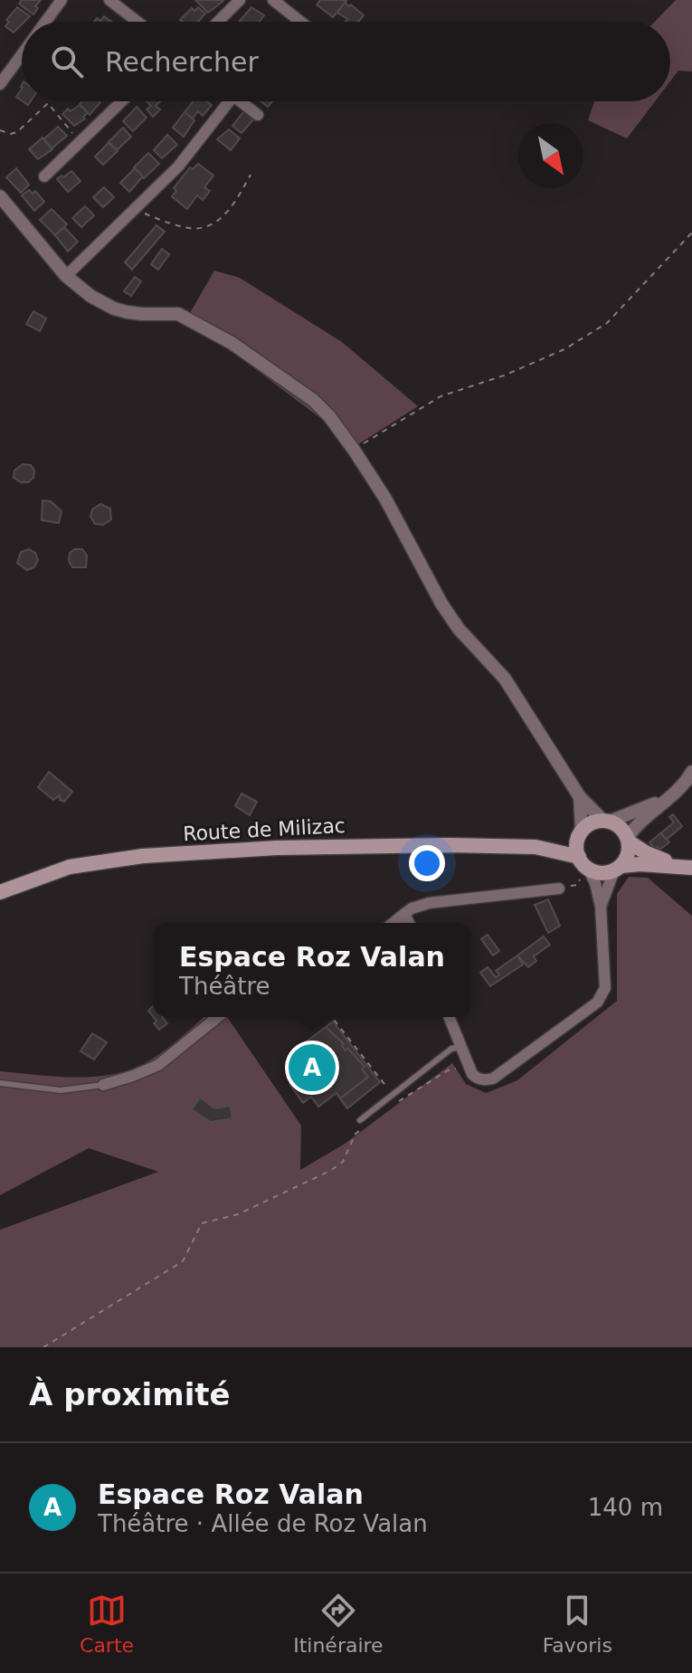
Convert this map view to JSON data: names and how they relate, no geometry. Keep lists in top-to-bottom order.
{
  "streets": {
    "main road": ["Route de Milizac"]
  },
  "north": "bottom right",
  "page": {
    "search": "Rechercher",
    "popup": ["Espace Roz Valan", "Théâtre"],
    "pins": "A",
    "heading": "À proximité",
    "list": [
      {
        "mark": "A",
        "name": "Espace Roz Valan",
        "note": "Théâtre · Allée de Roz Valan",
        "value": "140 m"
      }
    ],
    "nav": ["Carte", "Itinéraire", "Favoris"]
  }
}
